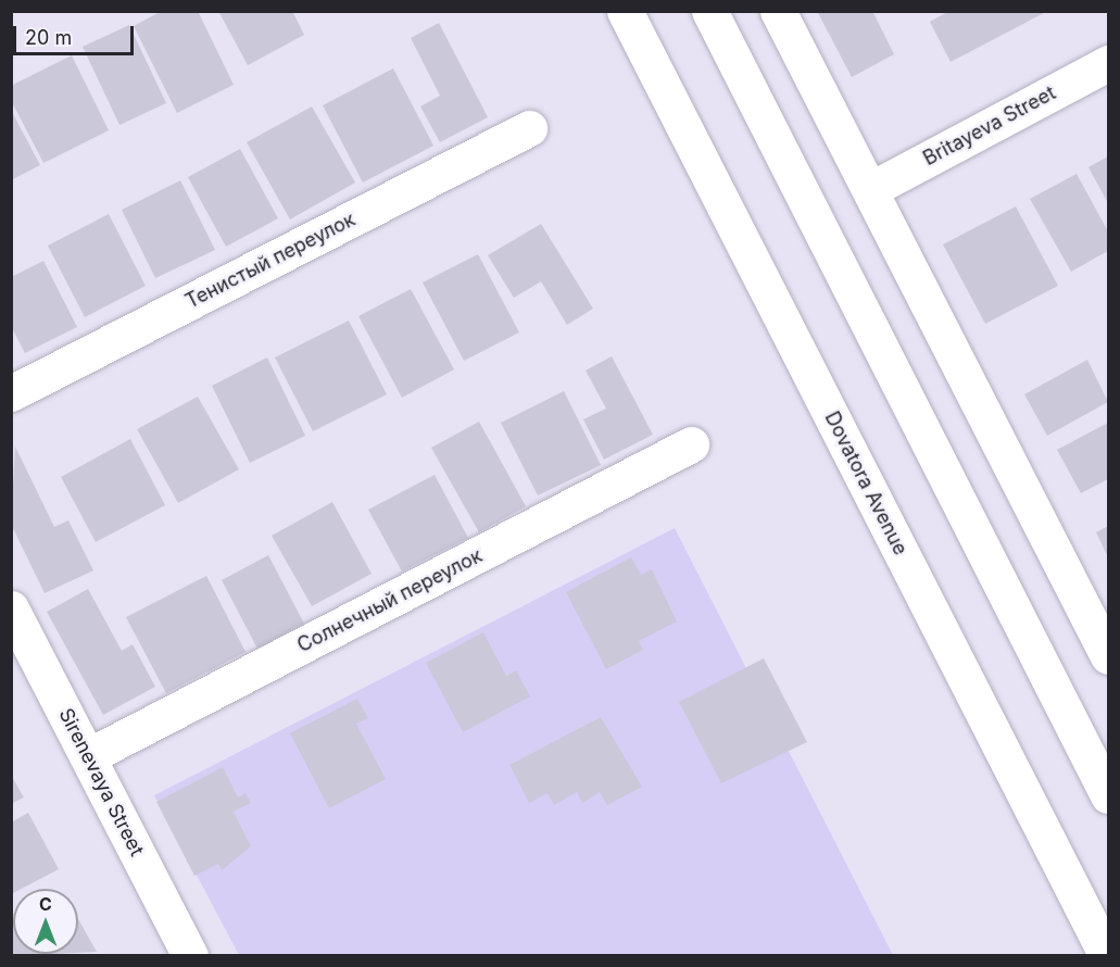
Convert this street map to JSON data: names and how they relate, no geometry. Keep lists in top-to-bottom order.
{
  "streets": {
    "main road": [
      "Britayeva Street",
      "Тенистый переулок",
      "Dovatora Avenue",
      "Солнечный переулок",
      "Sirenevaya Street"
    ]
  },
  "crossings": [
    ["Солнечный переулок", "Sirenevaya Street"]
  ],
  "scale_bar": "20 m",
  "north": "top"
}
